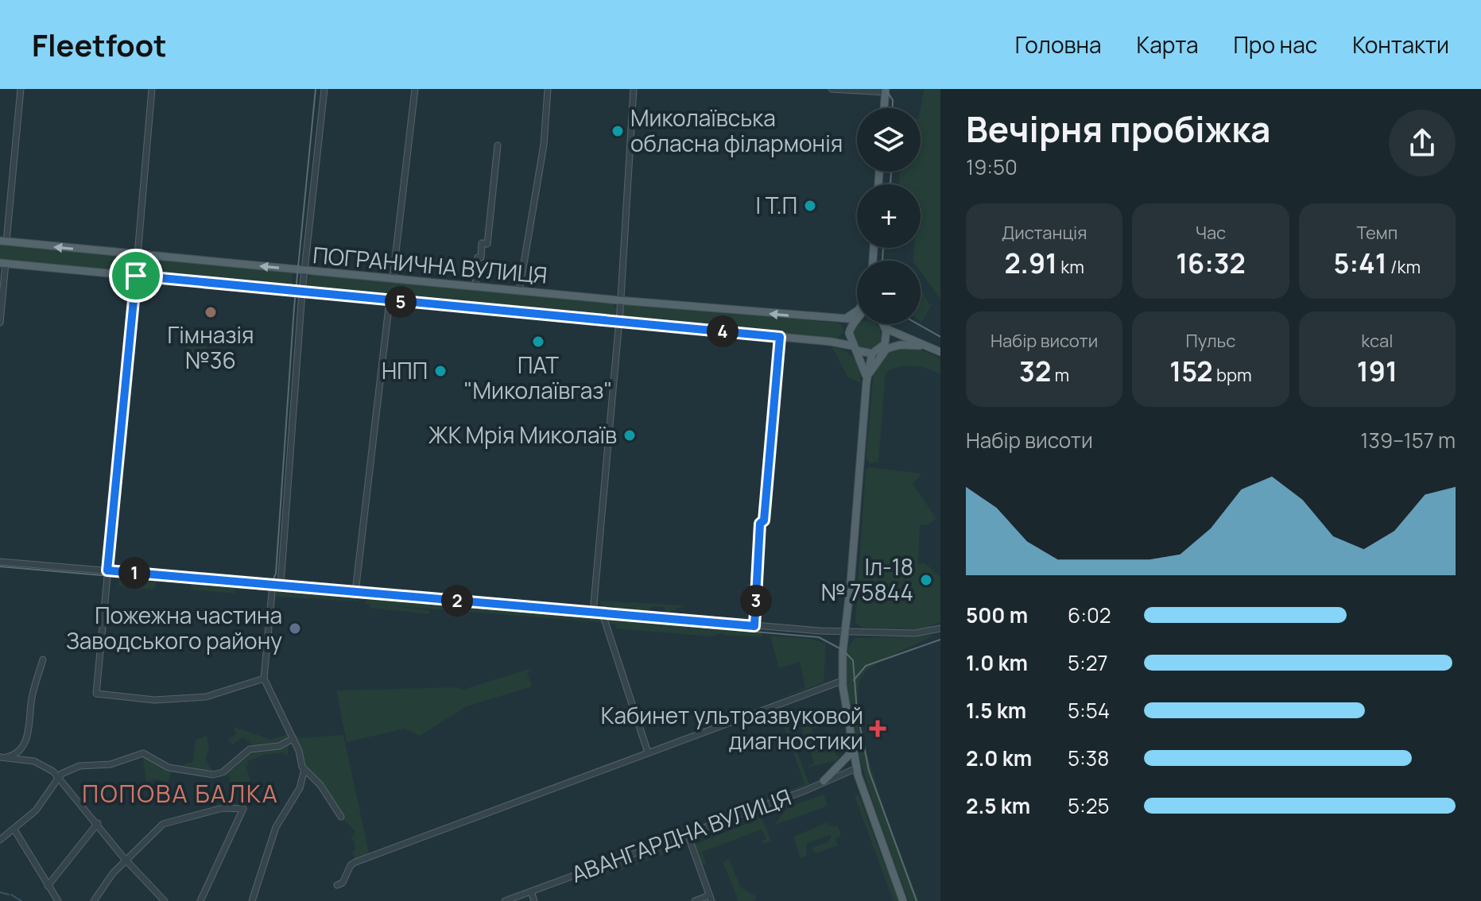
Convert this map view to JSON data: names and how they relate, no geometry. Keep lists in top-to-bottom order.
{
  "streets": {
    "main road": ["ПОГРАНИЧНА ВУЛИЦЯ"],
    "street": ["АВАНГАРДНА ВУЛИЦЯ"]
  },
  "districts": ["ПОПОВА БАЛКА"],
  "places": {
    "other": [
      "Миколаївська обласна філармонія",
      "І Т.П",
      "Гімназія №36",
      "ПАТ \"Миколаївгаз\"",
      "НПП",
      "ЖК Мрія Миколаїв",
      "Іл-18 № 75844",
      "Пожежна частина Заводського району"
    ],
    "health": ["Кабинет ультразвуковой диагностики"]
  },
  "page": {
    "header": "Fleetfoot",
    "nav": [
      "Головна",
      "Карта",
      "Про нас",
      "Контакти"
    ],
    "heading": ["Вечірня пробіжка", "19:50"],
    "map_buttons": ["+", "−"],
    "stats": [
      ["Дистанція", "2.91 km"],
      ["Час", "16:32"],
      ["Темп", "5:41 /km"],
      ["Набір висоти", "32 m"],
      ["Пульс", "152 bpm"],
      ["kcal", "191"]
    ],
    "pins": [
      "5",
      "4",
      "1",
      "2",
      "3"
    ],
    "chart": ["Набір висоти", "139–157 m"],
    "list": [
      {
        "name": "500 m",
        "note": "6:02"
      },
      {
        "name": "1.0 km",
        "note": "5:27"
      },
      {
        "name": "1.5 km",
        "note": "5:54"
      },
      {
        "name": "2.0 km",
        "note": "5:38"
      },
      {
        "name": "2.5 km",
        "note": "5:25"
      }
    ]
  }
}
